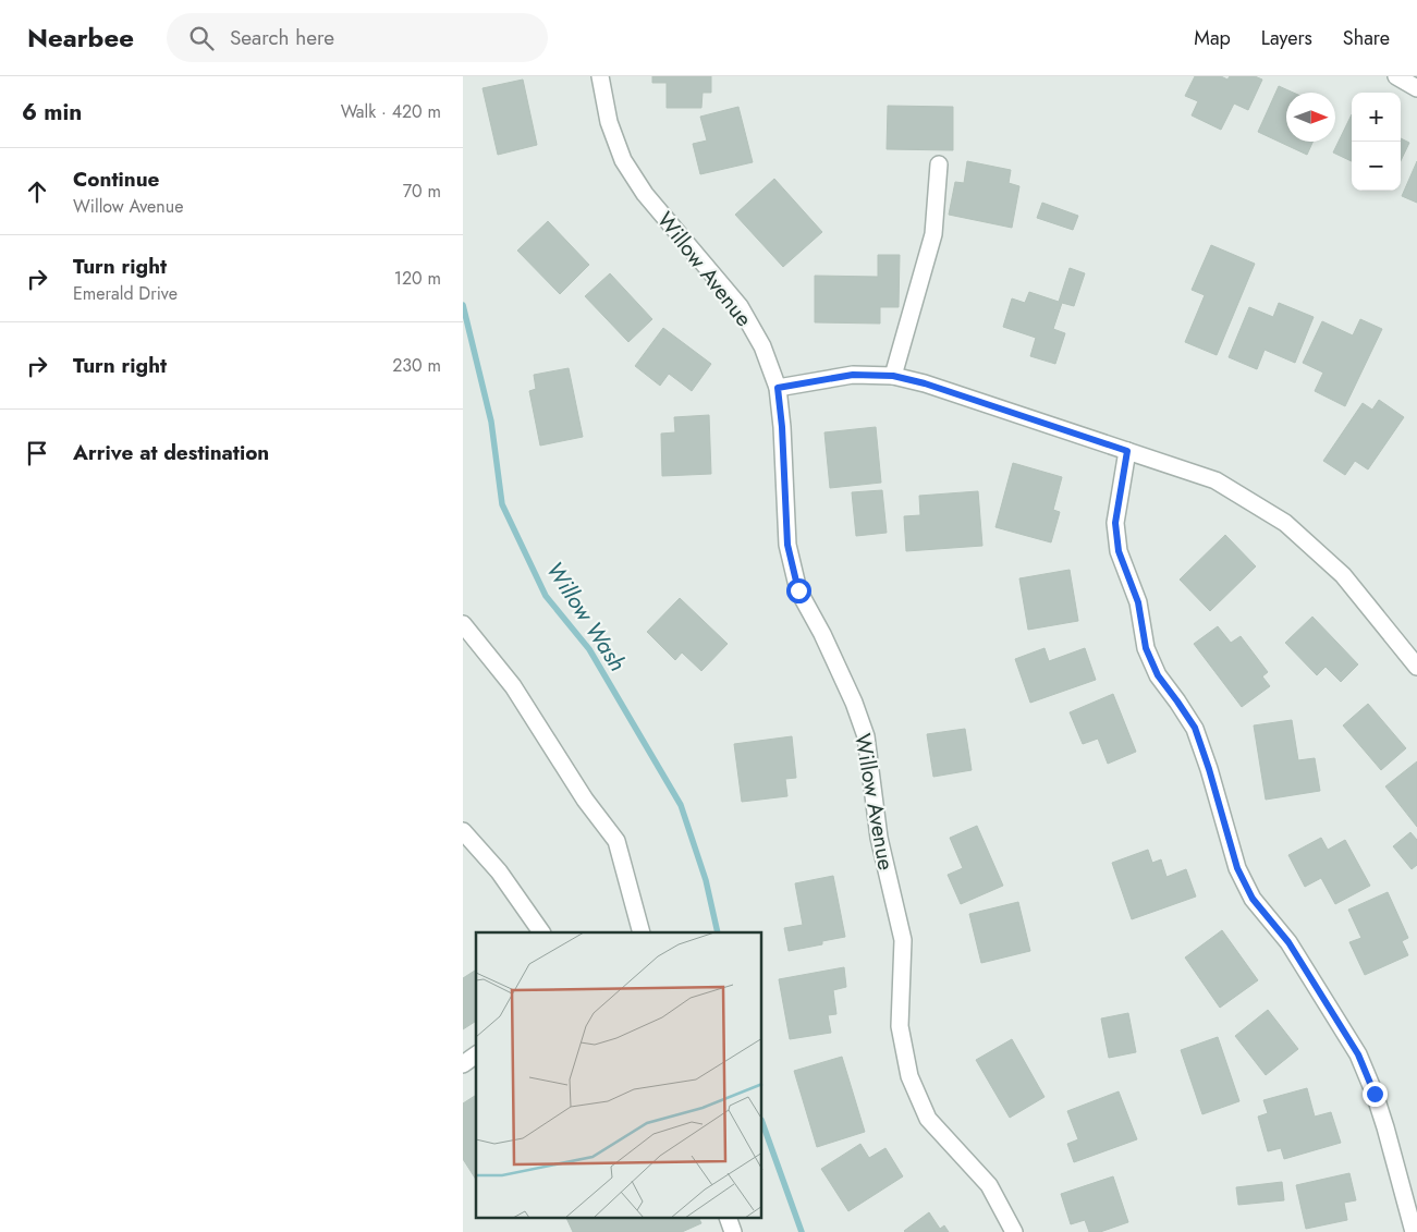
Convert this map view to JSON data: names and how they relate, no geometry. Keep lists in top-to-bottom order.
{
  "streets": {
    "street": ["Willow Avenue"]
  },
  "water": ["Willow Wash"],
  "north": "right",
  "page": {
    "header": "Nearbee",
    "search": "Search here",
    "nav": ["Map", "Layers", "Share"],
    "heading": ["6 min", "Walk · 420 m"],
    "map_buttons": ["+", "−"],
    "list": [
      ["Continue", "Willow Avenue", "70 m"],
      ["Turn right", "Emerald Drive", "120 m"],
      ["Turn right", "230 m"],
      "Arrive at destination"
    ]
  }
}
